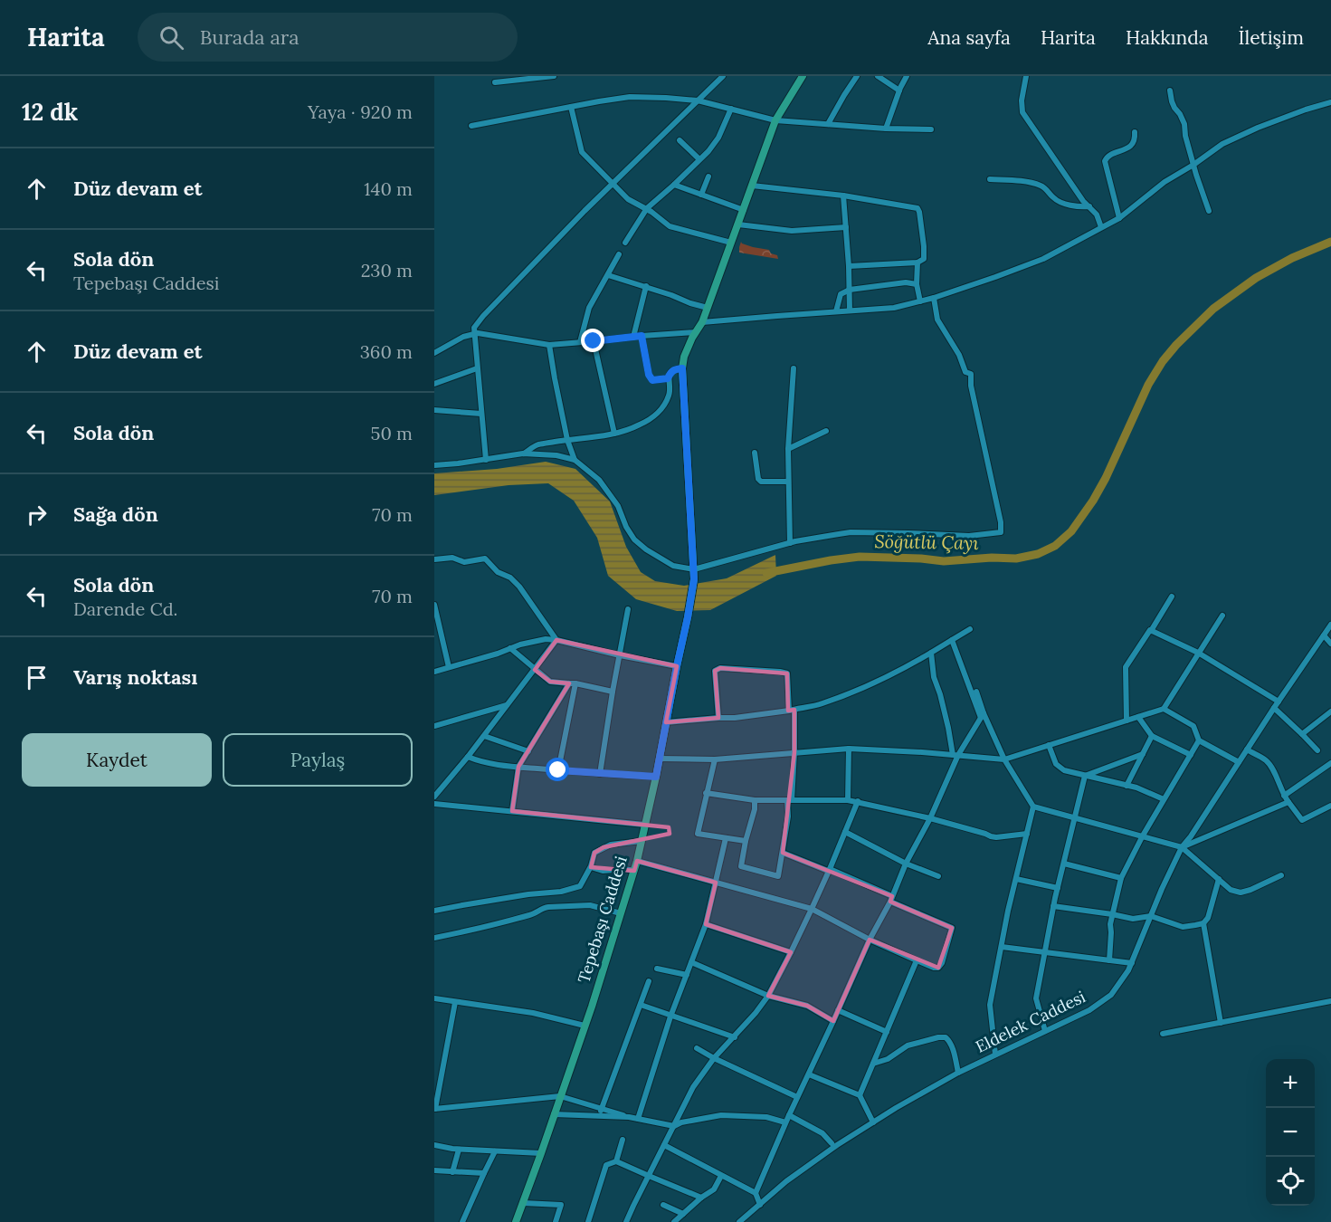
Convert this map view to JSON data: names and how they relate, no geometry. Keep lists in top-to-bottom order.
{
  "streets": {
    "main road": ["Tepebaşı Caddesi"],
    "street": ["Eldelek Caddesi"]
  },
  "water": ["Söğütlü Çayı"],
  "page": {
    "header": "Harita",
    "search": "Burada ara",
    "nav": [
      "Ana sayfa",
      "Harita",
      "Hakkında",
      "İletişim"
    ],
    "heading": ["12 dk", "Yaya · 920 m"],
    "list": [
      ["Düz devam et", "140 m"],
      ["Sola dön", "Tepebaşı Caddesi", "230 m"],
      ["Düz devam et", "360 m"],
      ["Sola dön", "50 m"],
      ["Sağa dön", "70 m"],
      ["Sola dön", "Darende Cd.", "70 m"],
      "Varış noktası"
    ],
    "buttons": ["Kaydet", "Paylaş"],
    "map_buttons": ["+", "−"]
  }
}
